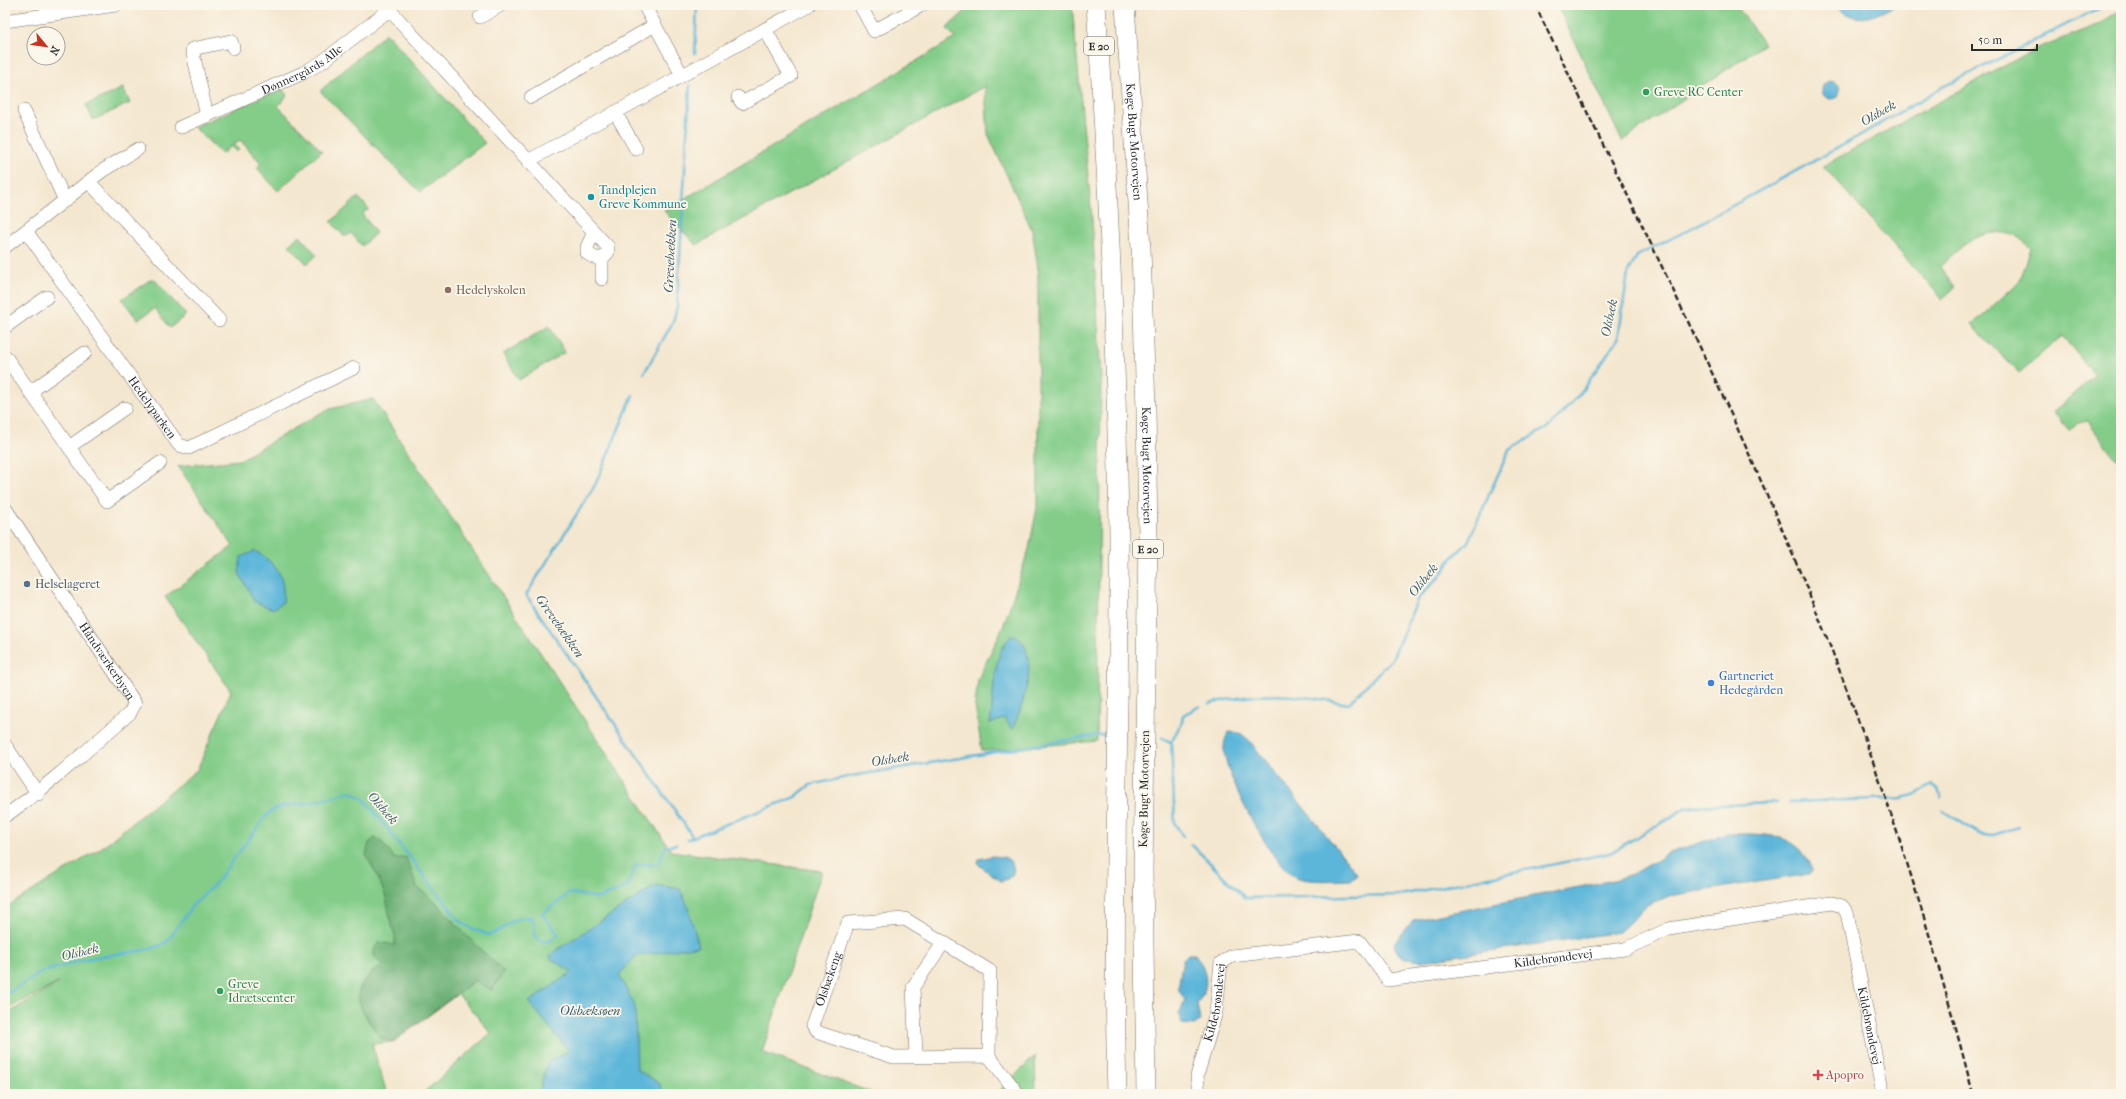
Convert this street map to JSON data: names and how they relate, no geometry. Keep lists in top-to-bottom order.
{
  "streets": {
    "highway": ["E 20", "Køge Bugt Motorvejen"],
    "street": [
      "Dønnergårds Alle",
      "Hedelyparken",
      "Håndværkerbyen",
      "Kildebrøndevej",
      "Olsbækeng"
    ]
  },
  "water": ["Olsbæk", "Grevebækken", "Olsbæksøen"],
  "places": {
    "other": [
      "Greve RC Center",
      "Tandplejen Greve Kommune",
      "Hedelyskolen",
      "Helselageret",
      "Gartneriet Hedegården",
      "Greve Idrætscenter"
    ],
    "health": ["Apopro"]
  },
  "scale_bar": "50 m",
  "north": "bottom right"
}
